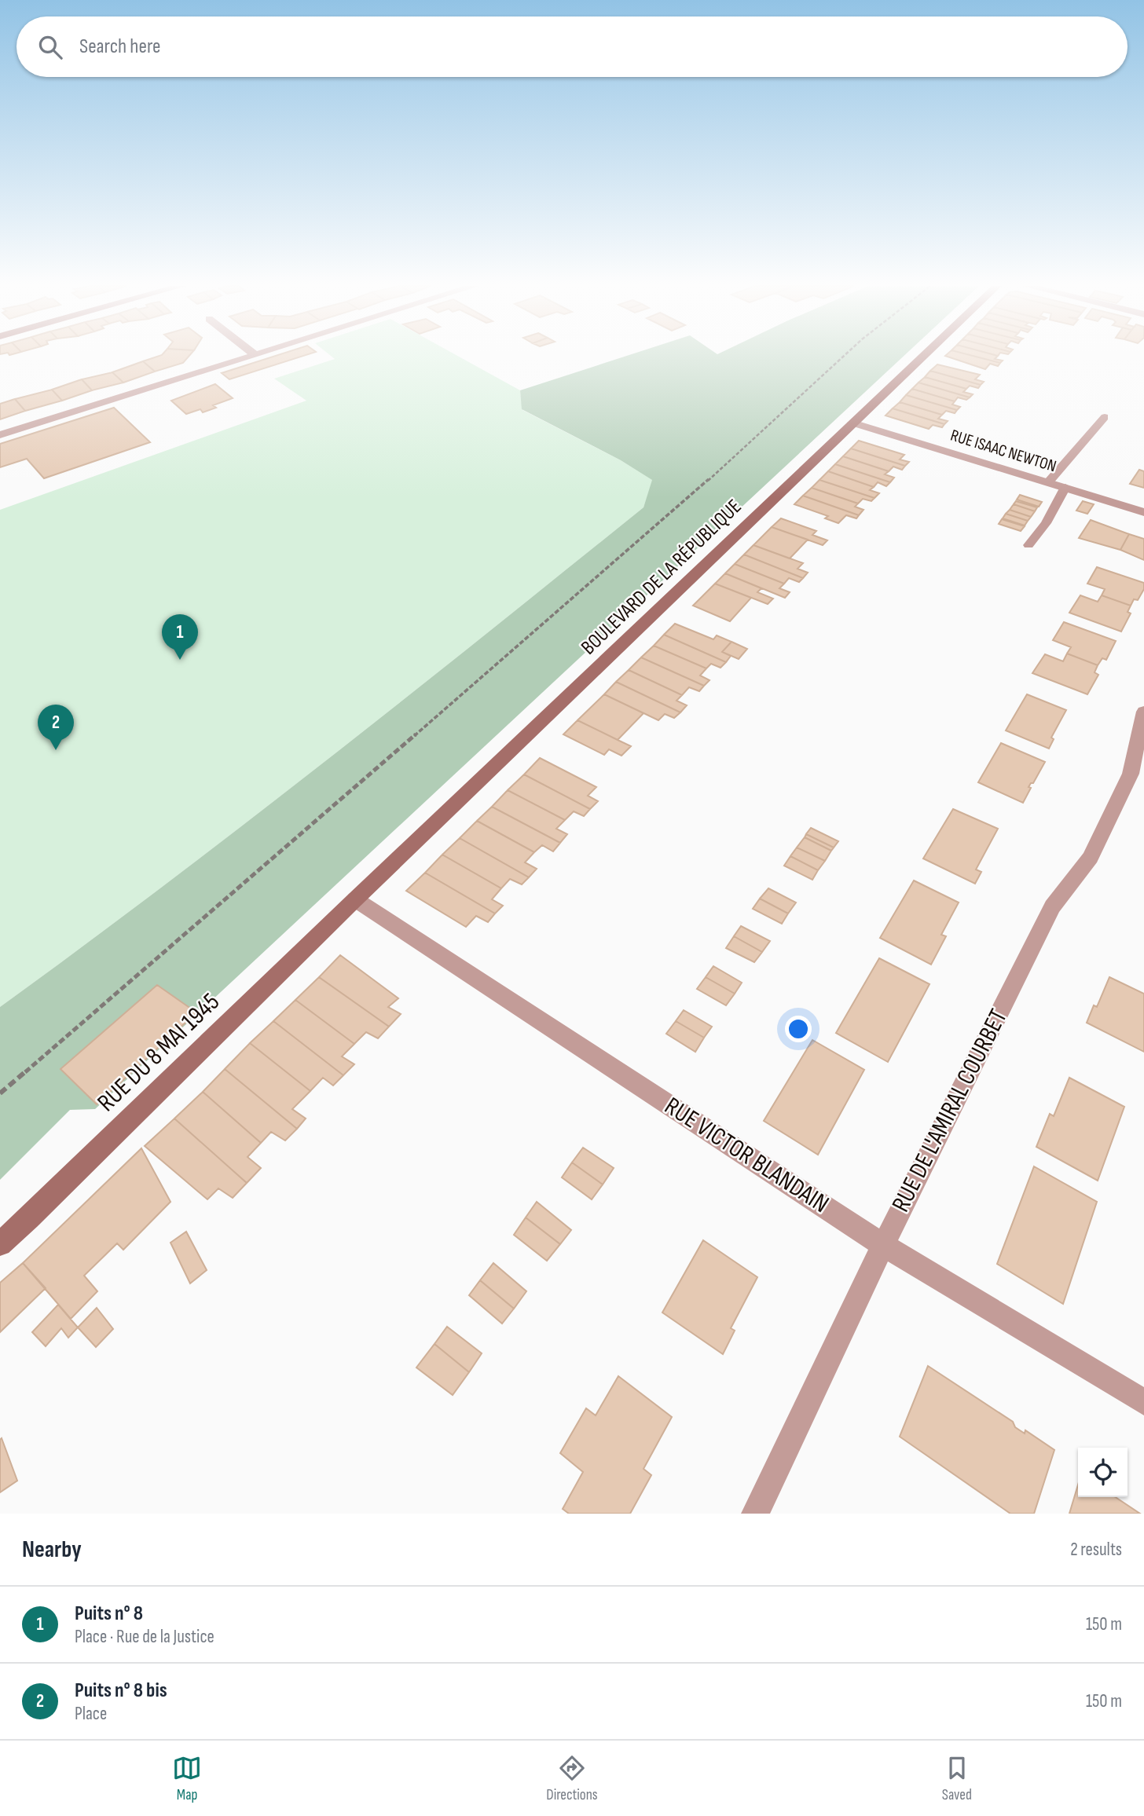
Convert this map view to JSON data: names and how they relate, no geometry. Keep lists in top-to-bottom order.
{
  "streets": {
    "street": [
      "RUE ISAAC NEWTON",
      "BOULEVARD DE LA RÉPUBLIQUE",
      "RUE DU 8 MAI 1945",
      "RUE DE L'AMIRAL COURBET",
      "RUE VICTOR BLANDAIN"
    ]
  },
  "crossings": [
    ["RUE ISAAC NEWTON", "BOULEVARD DE LA RÉPUBLIQUE"],
    ["BOULEVARD DE LA RÉPUBLIQUE", "RUE DU 8 MAI 1945"],
    ["BOULEVARD DE LA RÉPUBLIQUE", "RUE VICTOR BLANDAIN"],
    ["RUE DU 8 MAI 1945", "RUE VICTOR BLANDAIN"],
    ["RUE DE L'AMIRAL COURBET", "RUE VICTOR BLANDAIN"]
  ],
  "page": {
    "search": "Search here",
    "pins": ["1", "2"],
    "heading": ["Nearby", "2 results"],
    "list": [
      {
        "mark": "1",
        "name": "Puits n° 8",
        "note": "Place · Rue de la Justice",
        "value": "150 m"
      },
      {
        "mark": "2",
        "name": "Puits n° 8 bis",
        "note": "Place",
        "value": "150 m"
      }
    ],
    "nav": ["Map", "Directions", "Saved"]
  }
}
